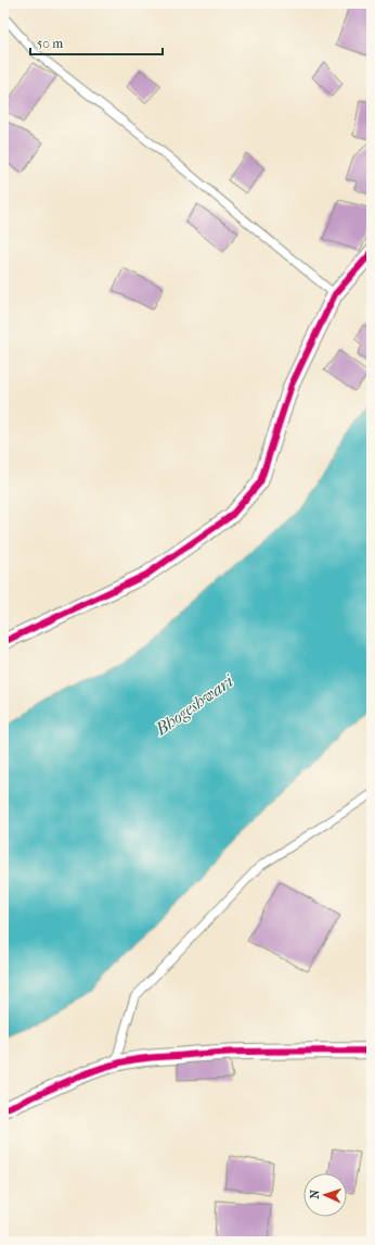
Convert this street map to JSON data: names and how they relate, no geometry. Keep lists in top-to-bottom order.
{
  "water": ["Bhogeshwari"],
  "scale_bar": "50 m",
  "north": "left"
}
